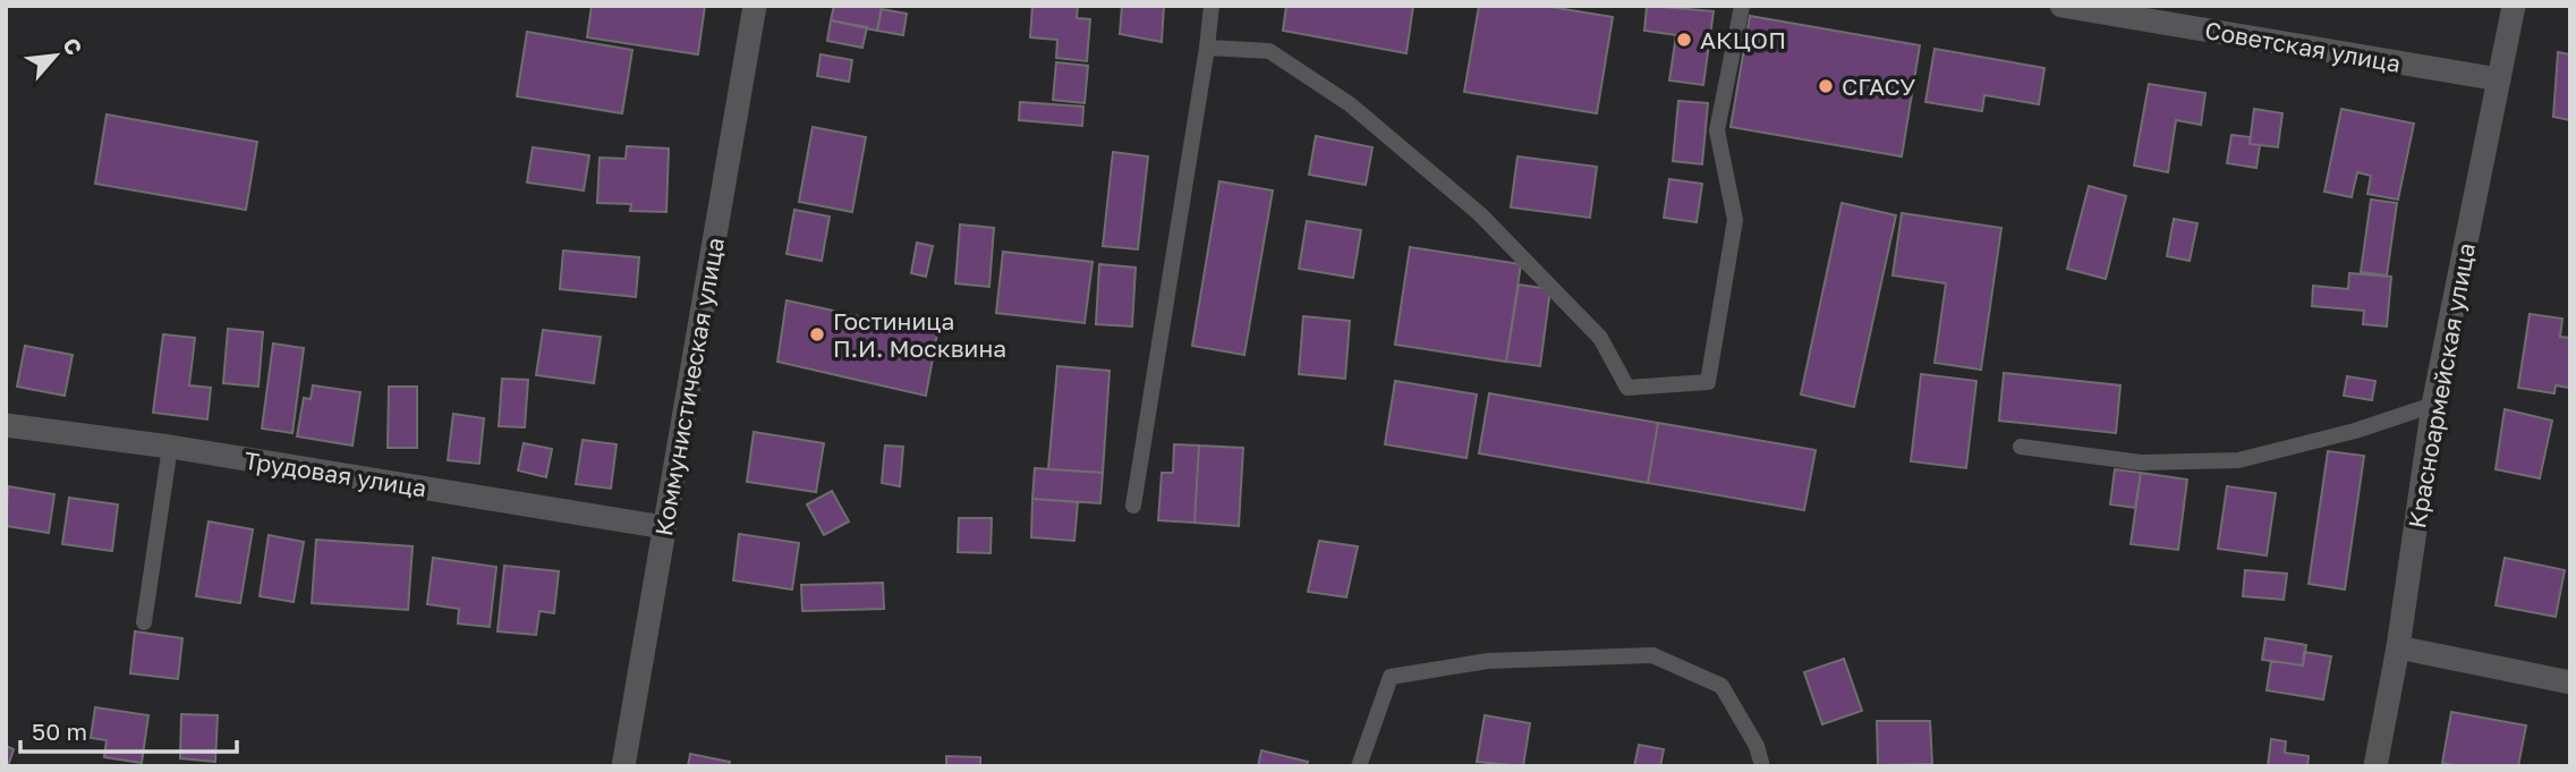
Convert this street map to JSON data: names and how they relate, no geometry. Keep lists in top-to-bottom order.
{
  "streets": {
    "street": [
      "Советская улица",
      "Красноармейская улица",
      "Коммунистическая улица",
      "Трудовая улица"
    ]
  },
  "crossings": [
    ["Советская улица", "Красноармейская улица"],
    ["Коммунистическая улица", "Трудовая улица"]
  ],
  "places": ["АКЦОП", "СГАСУ", "Гостиница П.И. Москвина"],
  "scale_bar": "50 m",
  "north": "top right"
}
